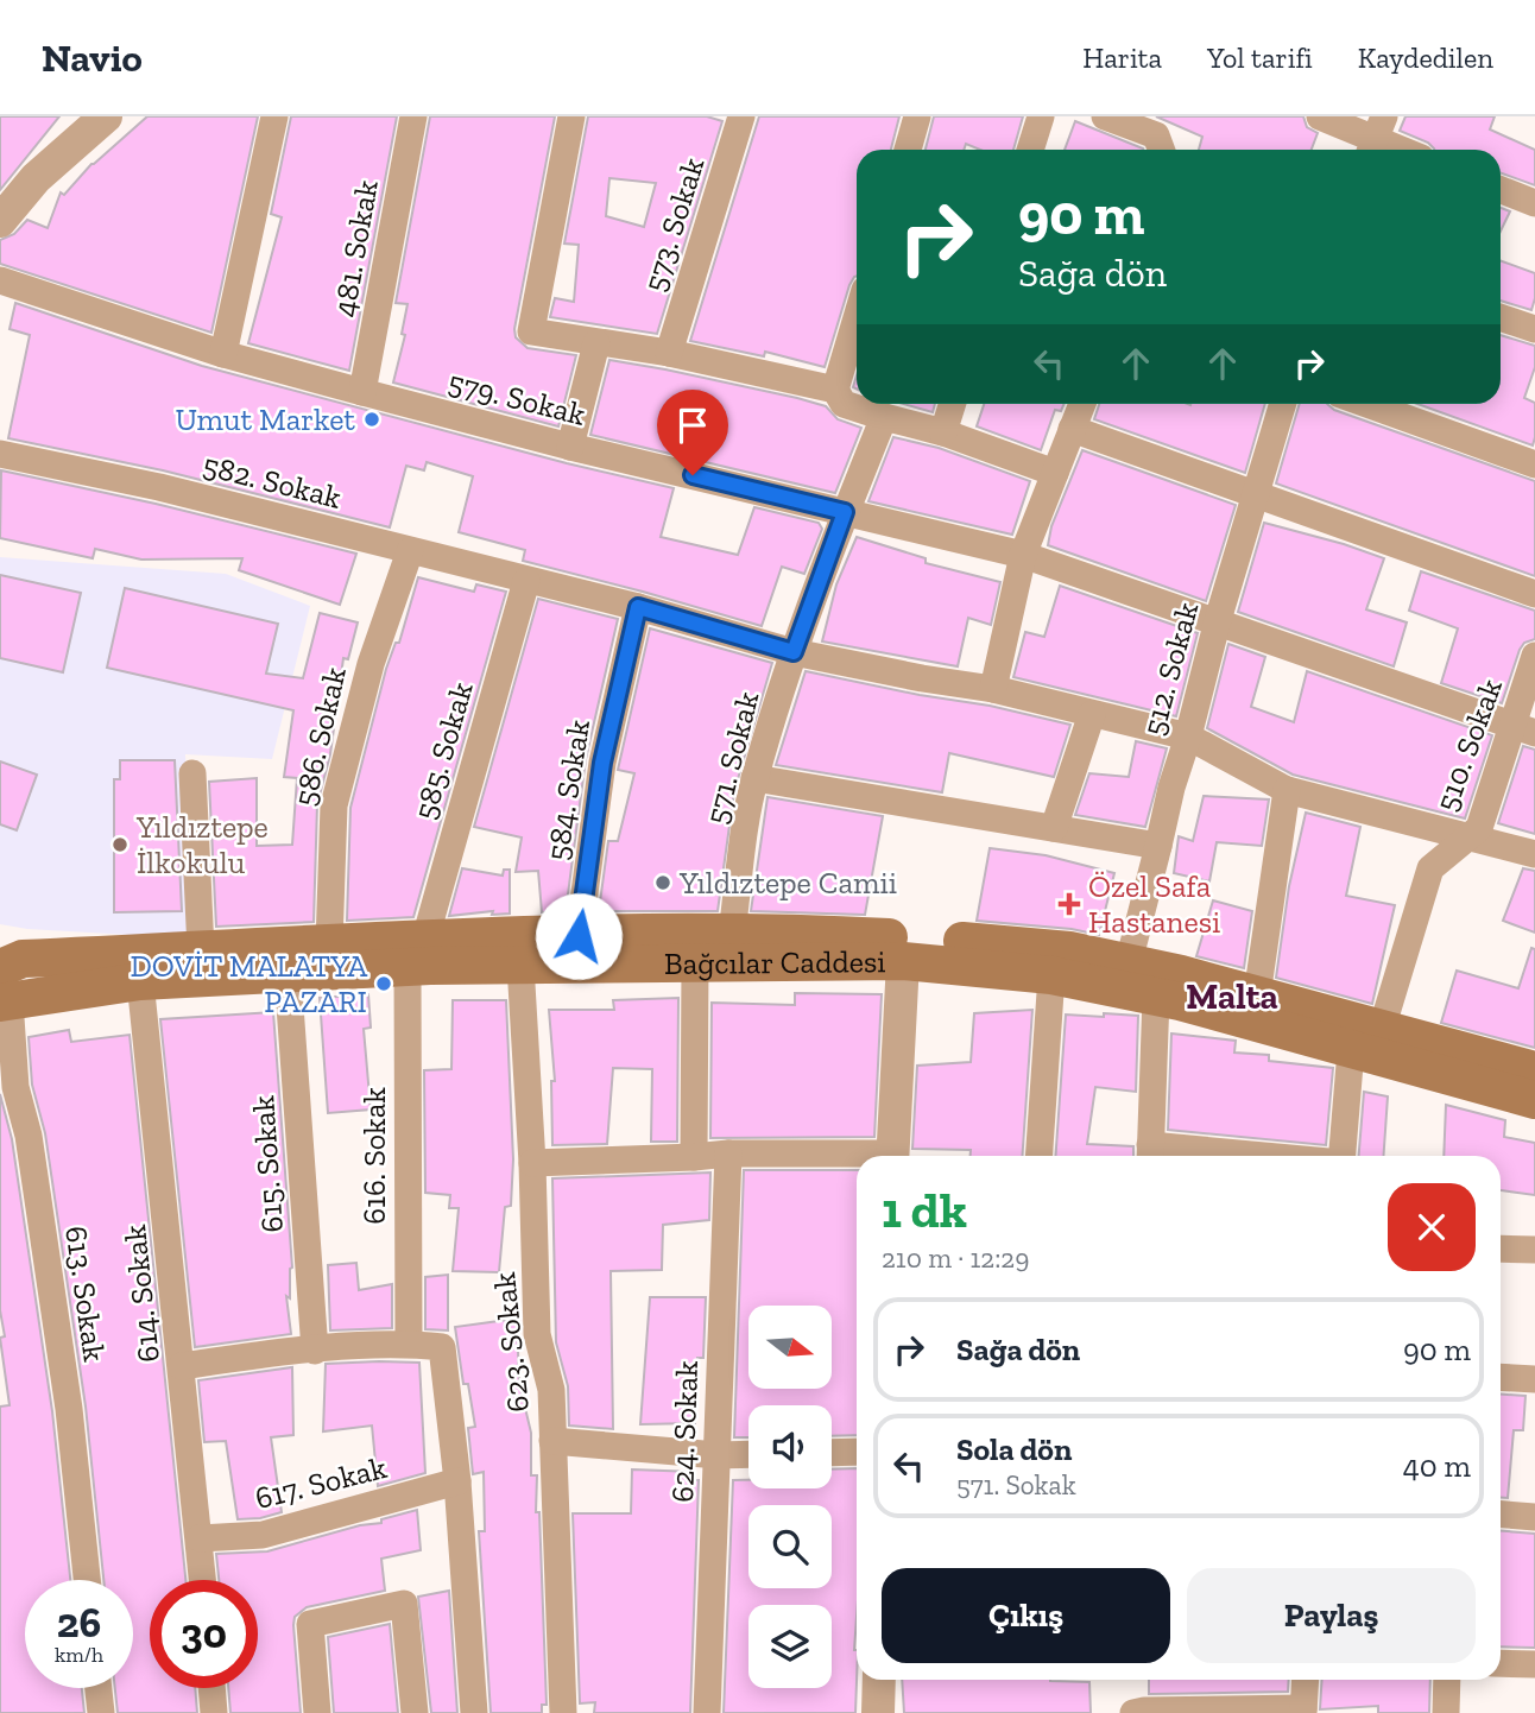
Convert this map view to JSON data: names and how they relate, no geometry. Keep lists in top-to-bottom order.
{
  "streets": {
    "main road": ["Bağcılar Caddesi"],
    "street": [
      "573. Sokak",
      "481. Sokak",
      "579. Sokak",
      "582. Sokak",
      "512. Sokak",
      "586. Sokak",
      "510. Sokak",
      "585. Sokak",
      "571. Sokak",
      "584. Sokak",
      "616. Sokak",
      "615. Sokak",
      "613. Sokak",
      "614. Sokak",
      "623. Sokak",
      "624. Sokak",
      "617. Sokak"
    ]
  },
  "crossings": [
    ["481. Sokak", "579. Sokak"],
    ["579. Sokak", "512. Sokak"],
    ["579. Sokak", "510. Sokak"],
    ["579. Sokak", "571. Sokak"],
    ["582. Sokak", "512. Sokak"],
    ["582. Sokak", "586. Sokak"],
    ["582. Sokak", "510. Sokak"],
    ["582. Sokak", "585. Sokak"],
    ["582. Sokak", "571. Sokak"],
    ["582. Sokak", "584. Sokak"],
    ["512. Sokak", "Bağcılar Caddesi"],
    ["586. Sokak", "Bağcılar Caddesi"],
    ["510. Sokak", "Bağcılar Caddesi"],
    ["585. Sokak", "Bağcılar Caddesi"],
    ["585. Sokak", "616. Sokak"],
    ["571. Sokak", "Bağcılar Caddesi"],
    ["584. Sokak", "Bağcılar Caddesi"],
    ["Bağcılar Caddesi", "616. Sokak"],
    ["Bağcılar Caddesi", "615. Sokak"],
    ["Bağcılar Caddesi", "613. Sokak"],
    ["Bağcılar Caddesi", "614. Sokak"],
    ["Bağcılar Caddesi", "623. Sokak"],
    ["614. Sokak", "617. Sokak"]
  ],
  "districts": ["Malta"],
  "places": {
    "other": [
      "Umut Market",
      "Yıldıztepe İlkokulu",
      "Yıldıztepe Camii",
      "DOVİT MALATYA PAZARI"
    ],
    "health": ["Özel Safa Hastanesi"]
  },
  "north": "right",
  "page": {
    "header": "Navio",
    "nav": ["Harita", "Yol tarifi", "Kaydedilen"],
    "turn": ["90 m", "Sağa dön"],
    "heading": ["1 dk", "210 m · 12:29"],
    "list": [
      {
        "name": "Sağa dön",
        "value": "90 m"
      },
      {
        "name": "Sola dön",
        "note": "571. Sokak",
        "value": "40 m"
      }
    ],
    "buttons": ["Çıkış", "Paylaş"],
    "speed": "26 km/h",
    "limit": "30"
  }
}
